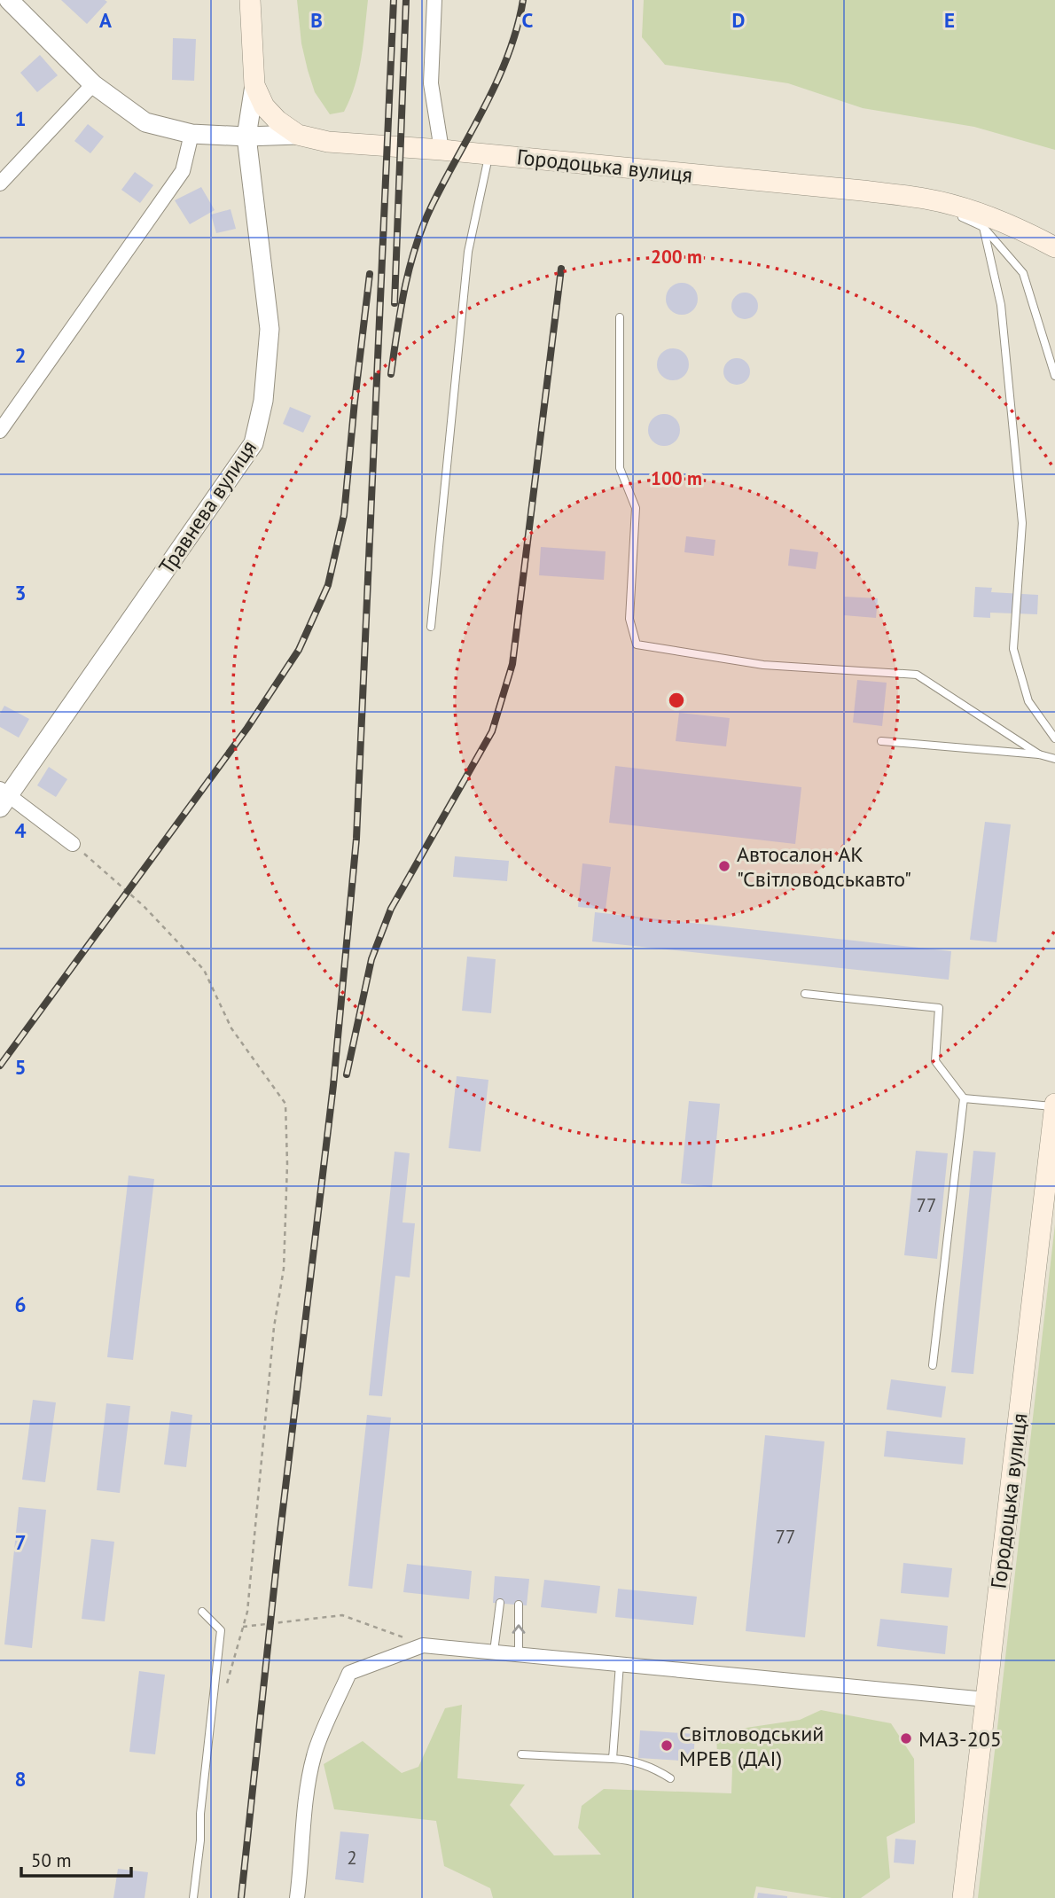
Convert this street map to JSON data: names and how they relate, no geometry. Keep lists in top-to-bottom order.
{
  "streets": {
    "main road": ["Городоцька вулиця"],
    "street": ["Травнева вулиця"]
  },
  "crossings": [
    ["Городоцька вулиця", "Травнева вулиця"]
  ],
  "places": ["Автосалон АК \"Світловодськавто\"", "МАЗ-205", "Світловодський МРЕВ (ДАІ)"],
  "house_numbers": ["77", "77", "2"],
  "scale_bar": "50 m",
  "grid": {
    "columns": [
      "A",
      "B",
      "C",
      "D",
      "E"
    ],
    "rows": [
      "1",
      "2",
      "3",
      "4",
      "5",
      "6",
      "7",
      "8"
    ]
  },
  "rings": ["200 m", "100 m"]
}
